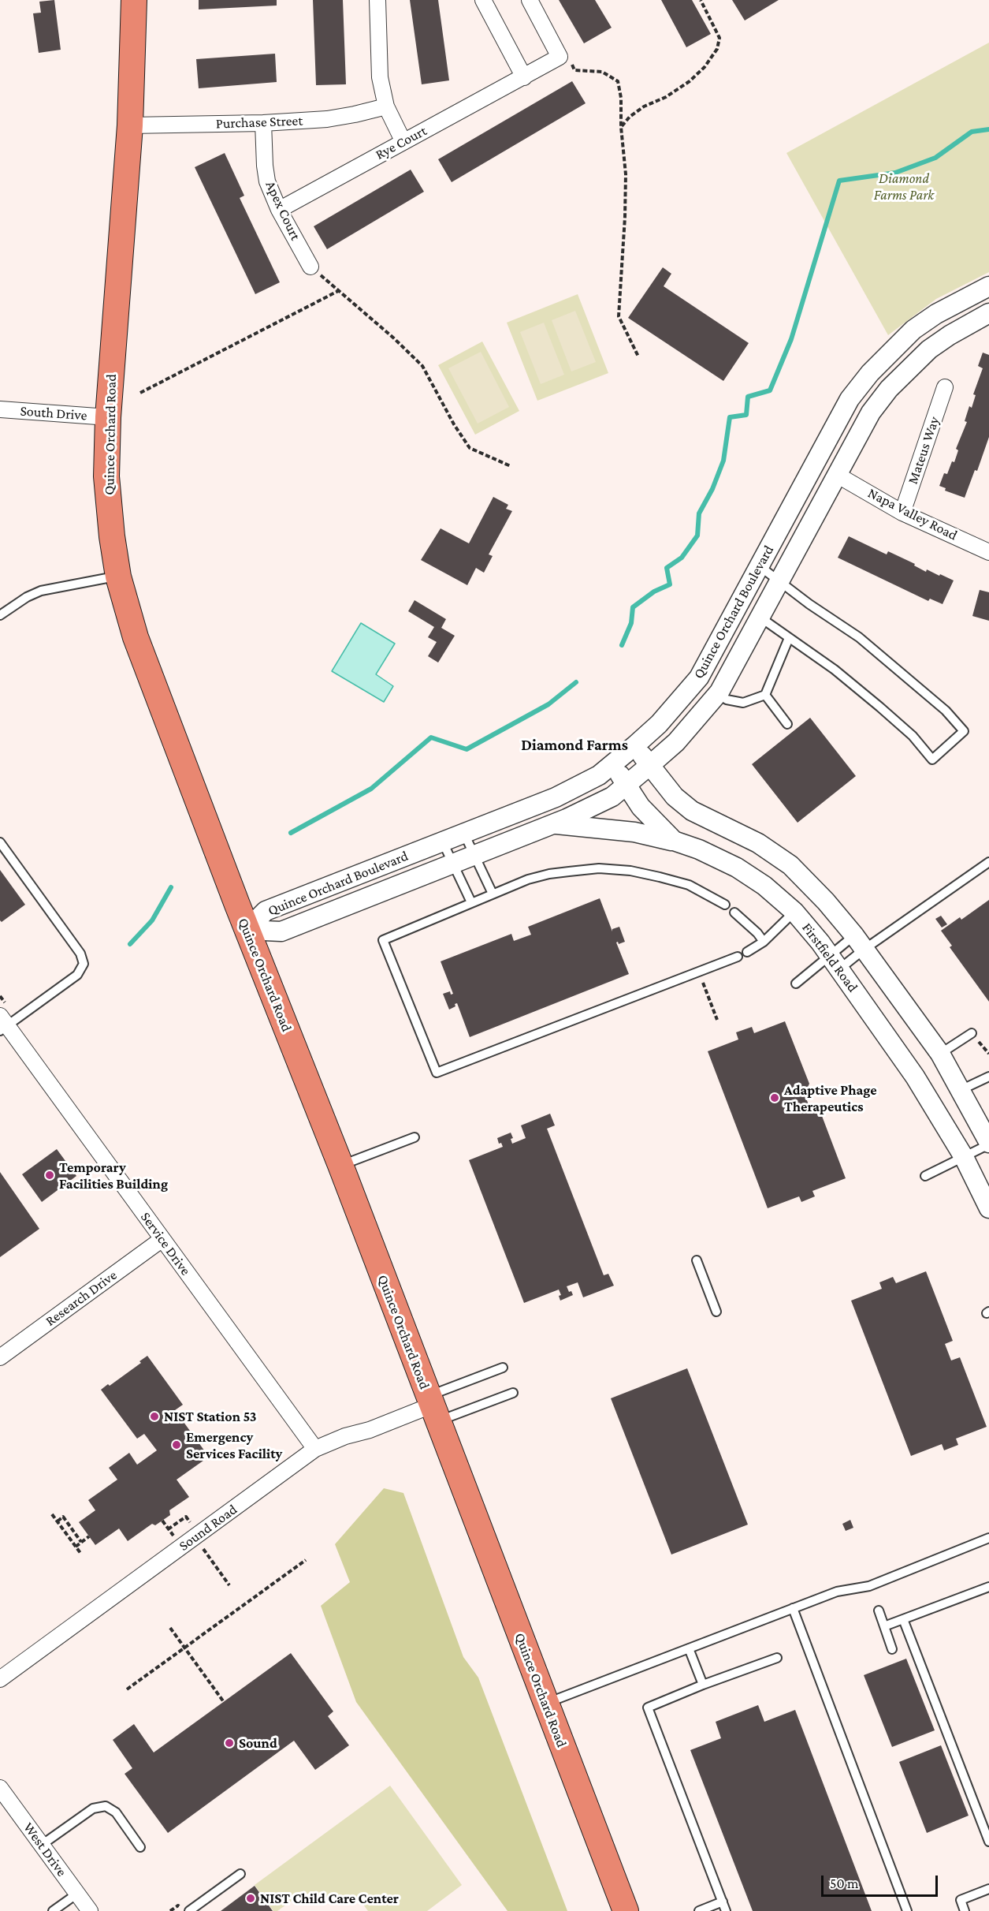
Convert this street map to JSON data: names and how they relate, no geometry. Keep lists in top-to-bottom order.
{
  "streets": {
    "main road": ["Quince Orchard Road"],
    "street": [
      "Purchase Street",
      "Rye Court",
      "Apex Court",
      "South Drive",
      "Mateus Way",
      "Napa Valley Road",
      "Quince Orchard Boulevard",
      "Firstfield Road",
      "Service Drive",
      "Research Drive",
      "Sound Road",
      "West Drive"
    ]
  },
  "crossings": [
    ["Purchase Street", "Apex Court"],
    ["Purchase Street", "Quince Orchard Road"],
    ["Rye Court", "Apex Court"],
    ["South Drive", "Quince Orchard Road"],
    ["Quince Orchard Road", "Quince Orchard Boulevard"],
    ["Quince Orchard Road", "Sound Road"],
    ["Mateus Way", "Napa Valley Road"],
    ["Napa Valley Road", "Quince Orchard Boulevard"],
    ["Quince Orchard Boulevard", "Firstfield Road"],
    ["Service Drive", "Research Drive"],
    ["Service Drive", "Sound Road"]
  ],
  "districts": ["Diamond Farms"],
  "parks": ["Diamond Farms Park"],
  "places": [
    "Adaptive Phage Therapeutics",
    "Temporary Facilities Building",
    "NIST Station 53",
    "Emergency Services Facility",
    "Sound",
    "NIST Child Care Center"
  ],
  "scale_bar": "50 m"
}
